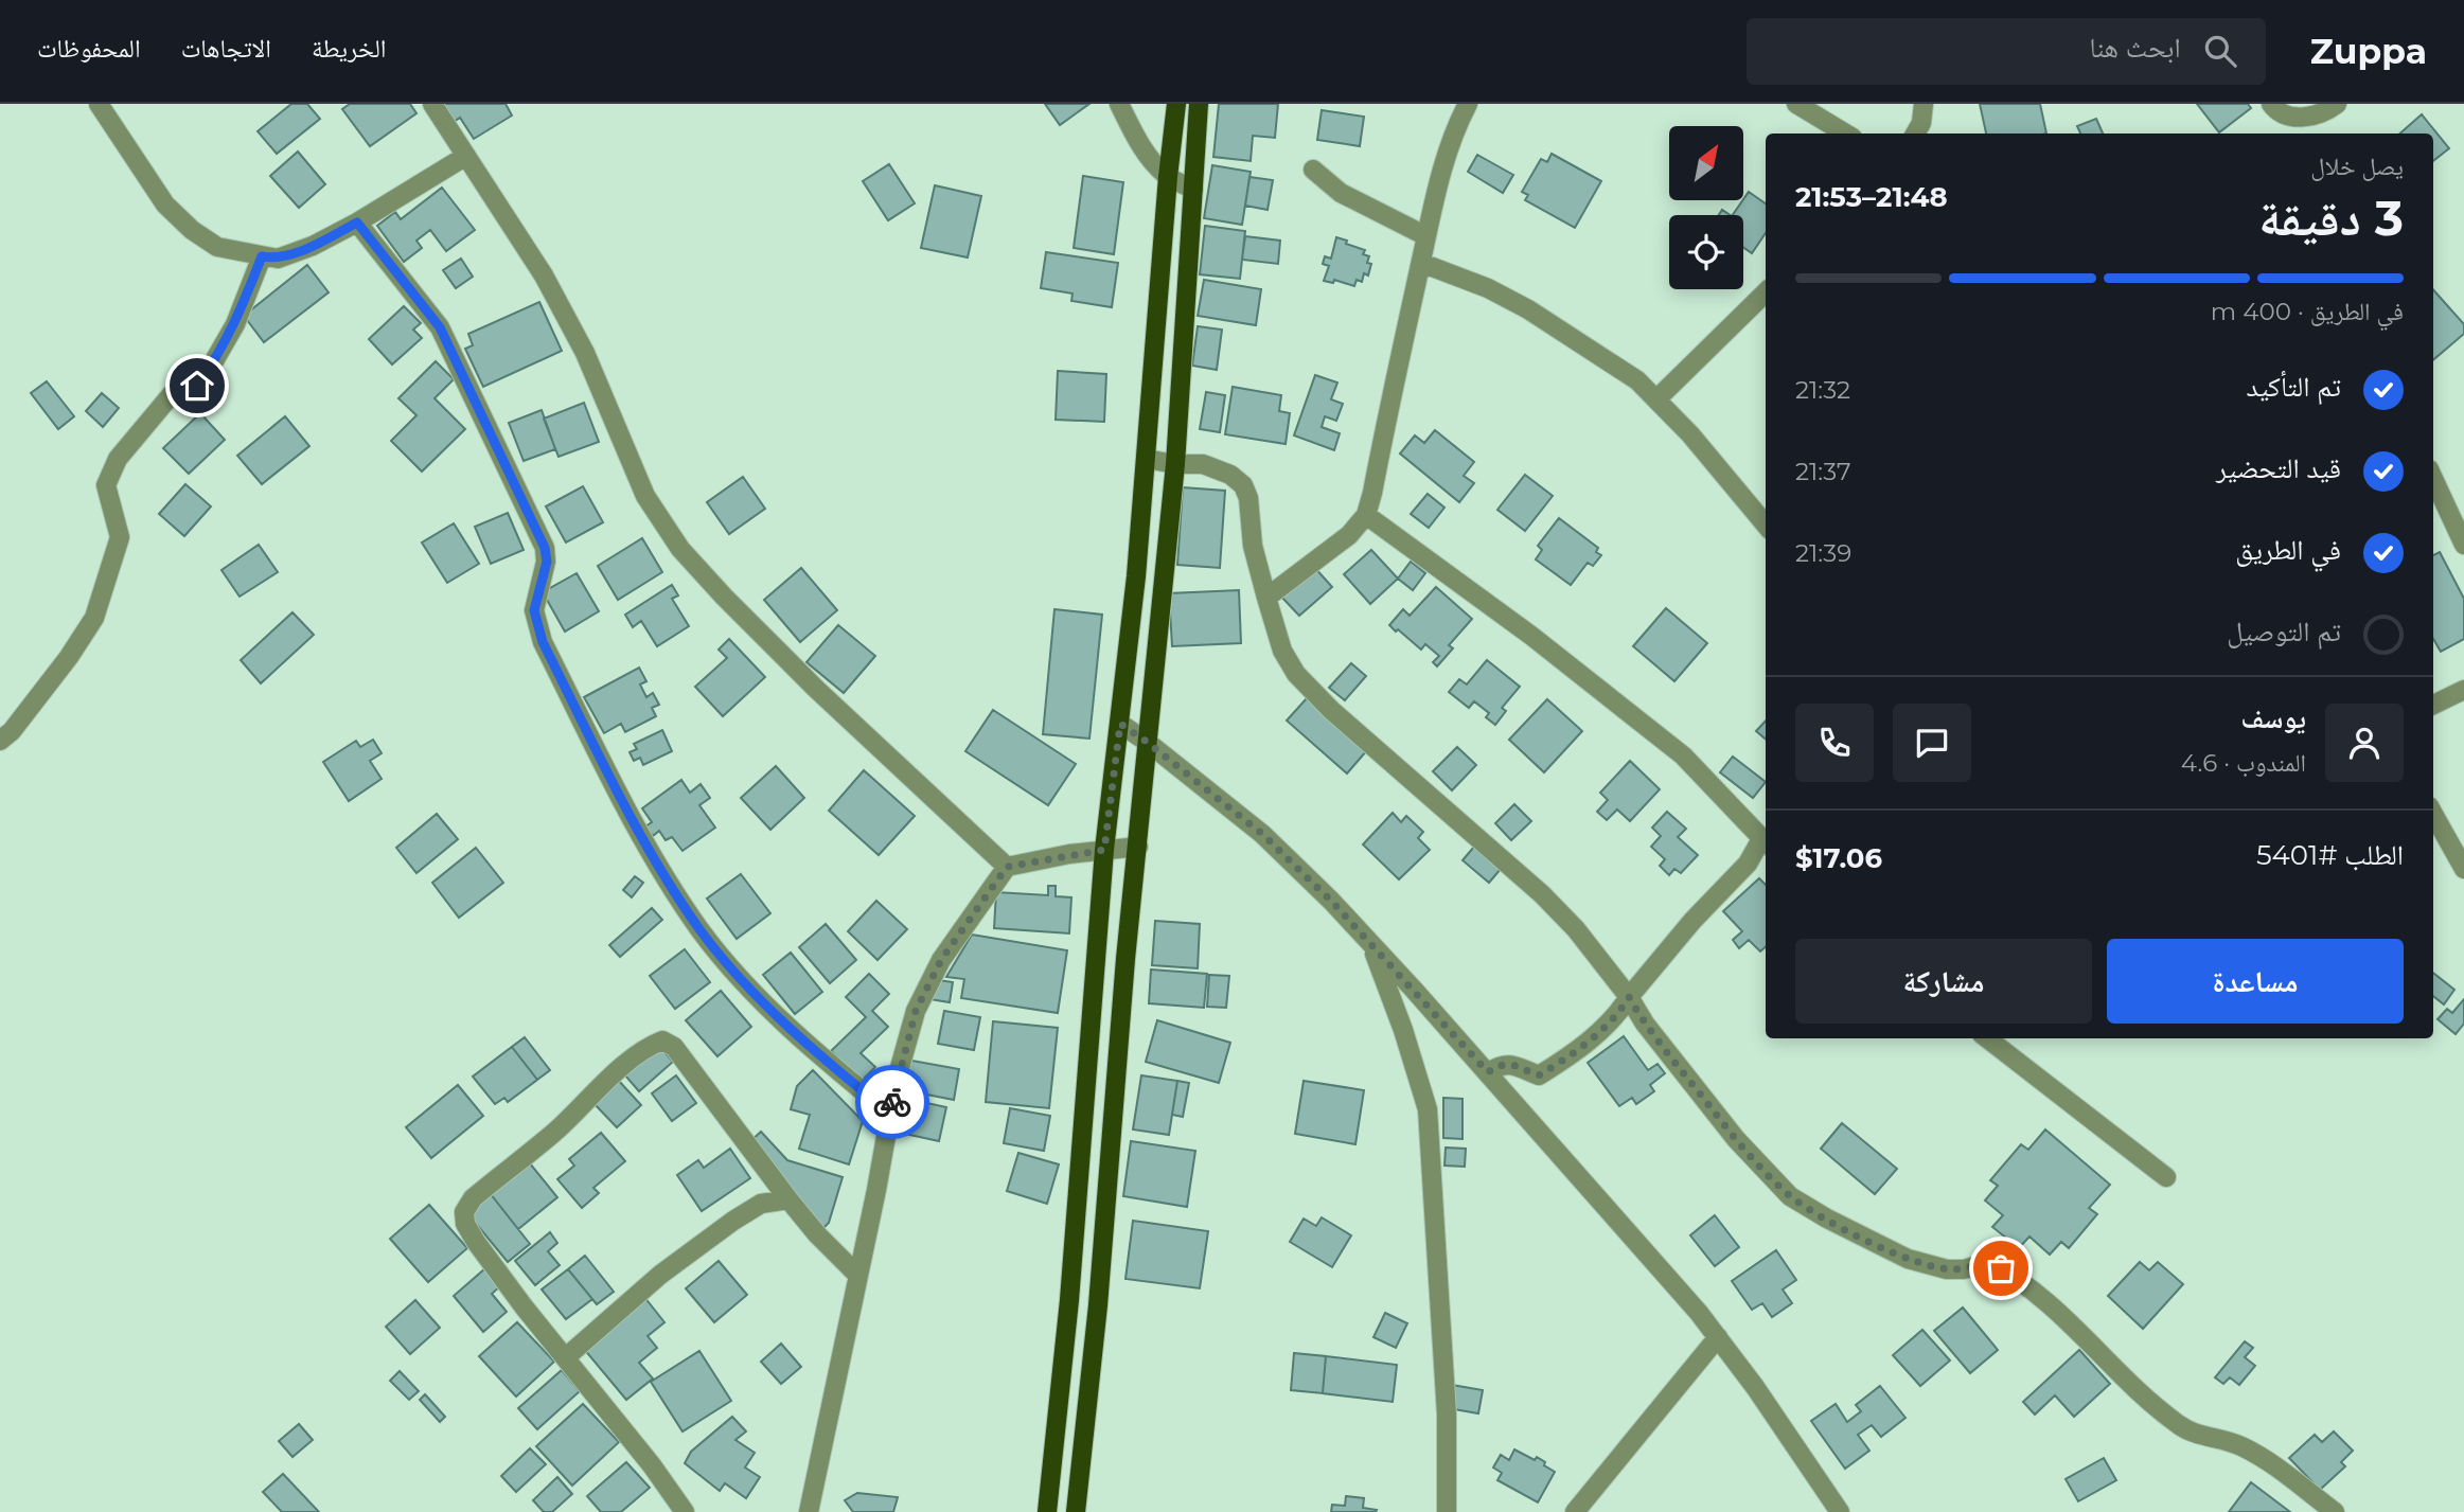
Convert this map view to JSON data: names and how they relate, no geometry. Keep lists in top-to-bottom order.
{
  "north": "top right",
  "page": {
    "header": "Zuppa",
    "search": "ابحث هنا",
    "nav": ["الخريطة", "الاتجاهات", "المحفوظات"],
    "heading": ["3 دقيقة", "يصل خلال", "21:48–21:53"],
    "panel": [
      "يوسف",
      "المندوب · 4.6",
      "الطلب #5401",
      "$17.06"
    ],
    "bar": "في الطريق · 400 m",
    "list": [
      ["تم التأكيد", "21:32"],
      ["قيد التحضير", "21:37"],
      ["في الطريق", "21:39"],
      "تم التوصيل"
    ],
    "buttons": ["مساعدة", "مشاركة"]
  }
}
